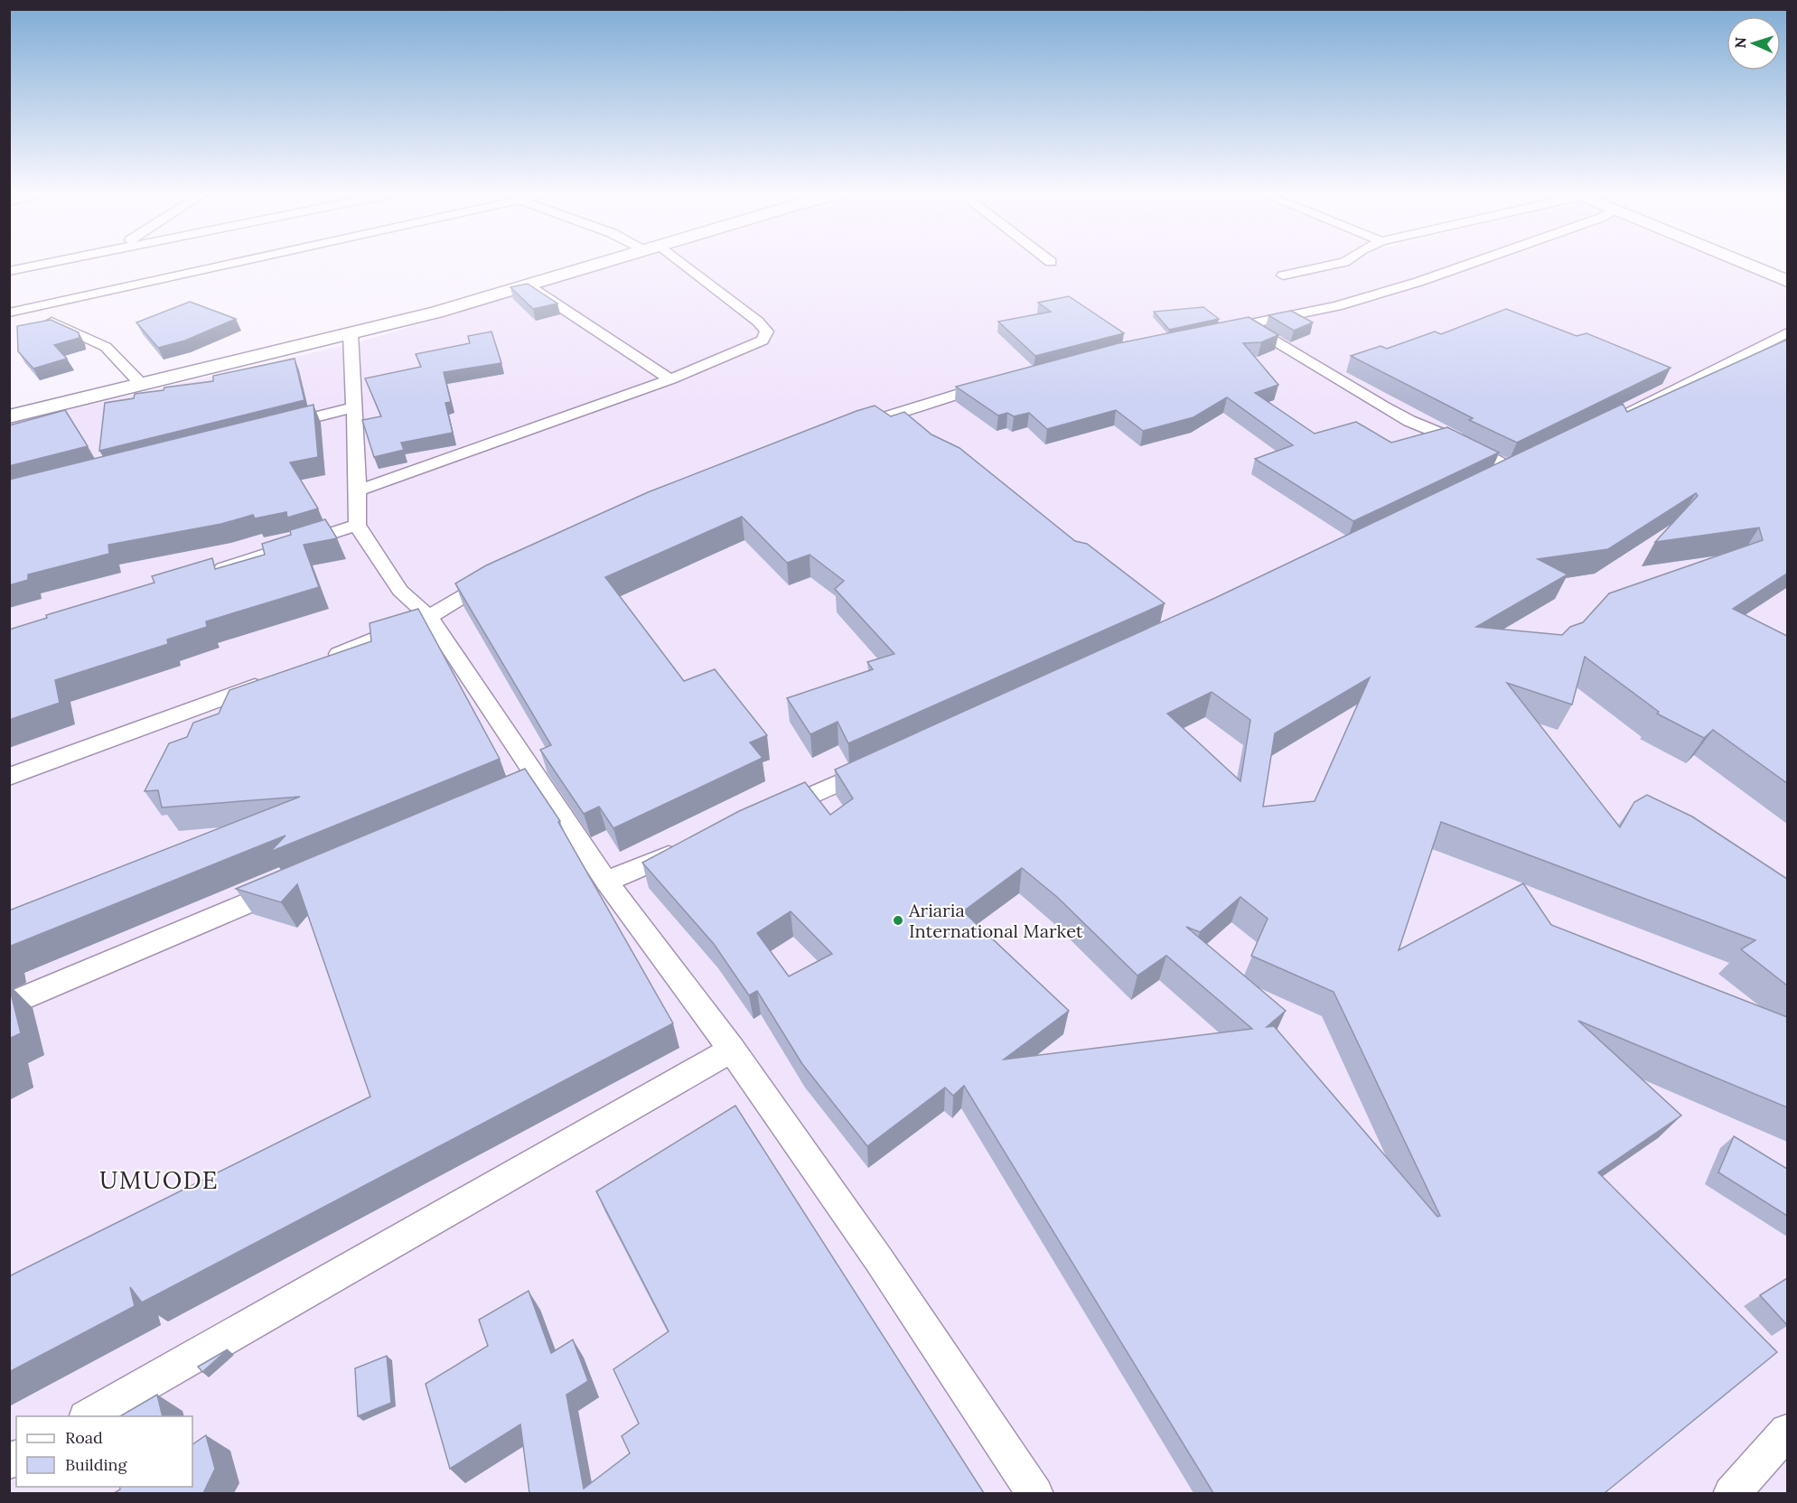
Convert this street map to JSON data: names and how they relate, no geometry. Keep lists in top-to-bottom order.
{
  "districts": ["UMUODE"],
  "places": ["Ariaria International Market"],
  "legend": ["Road", "Building"],
  "north": "left"
}
